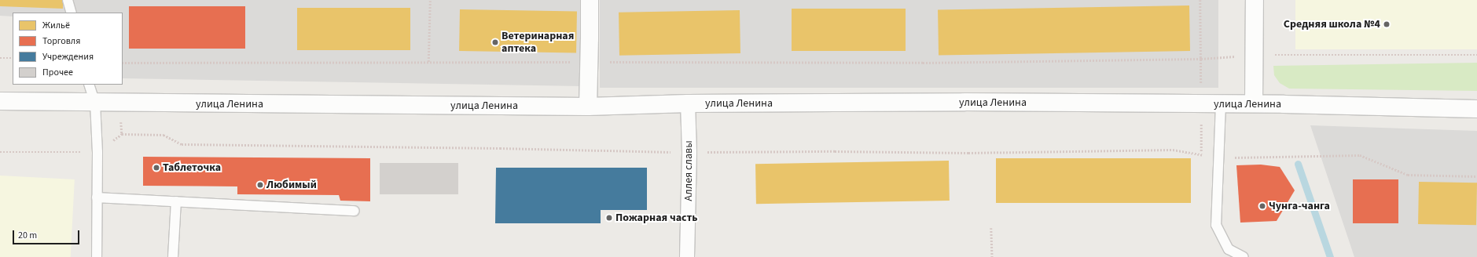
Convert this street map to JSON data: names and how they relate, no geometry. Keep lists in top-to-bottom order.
{
  "streets": {
    "street": ["улица Ленина", "Аллея славы"]
  },
  "crossings": [
    ["улица Ленина", "Аллея славы"]
  ],
  "places": [
    "Средняя школа №4",
    "Ветеринарная аптека",
    "Таблеточка",
    "Любимый",
    "Чунга-чанга",
    "Пожарная часть"
  ],
  "legend": [
    "Жильё",
    "Торговля",
    "Учреждения",
    "Прочее"
  ],
  "scale_bar": "20 m"
}
